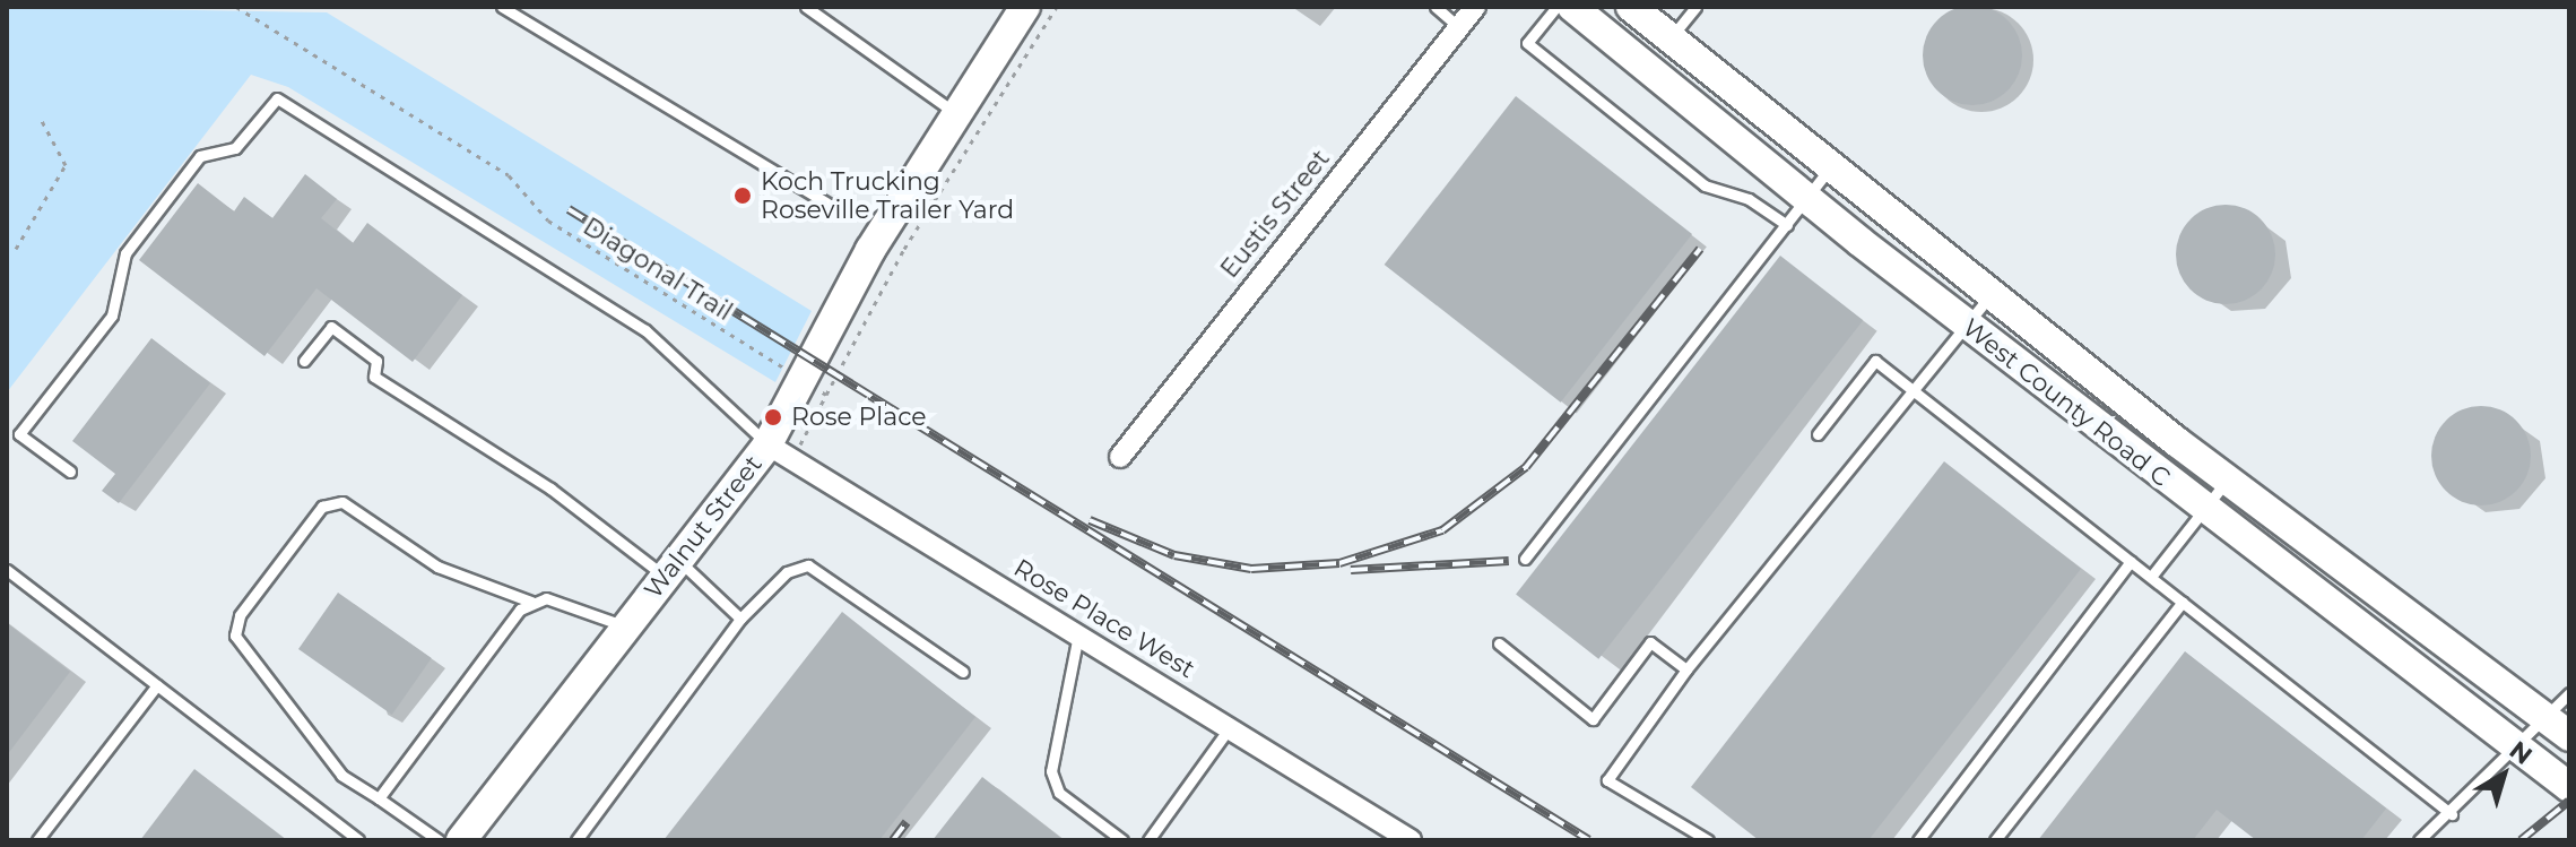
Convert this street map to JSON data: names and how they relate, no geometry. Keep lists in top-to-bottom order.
{
  "streets": {
    "main road": ["West County Road C", "Walnut Street"],
    "street": ["Eustis Street", "Rose Place West"],
    "path": ["Diagonal Trail"]
  },
  "crossings": [
    ["Diagonal Trail", "Walnut Street"],
    ["Walnut Street", "Rose Place West"]
  ],
  "places": ["Koch Trucking Roseville Trailer Yard", "Rose Place"],
  "north": "top right"
}
